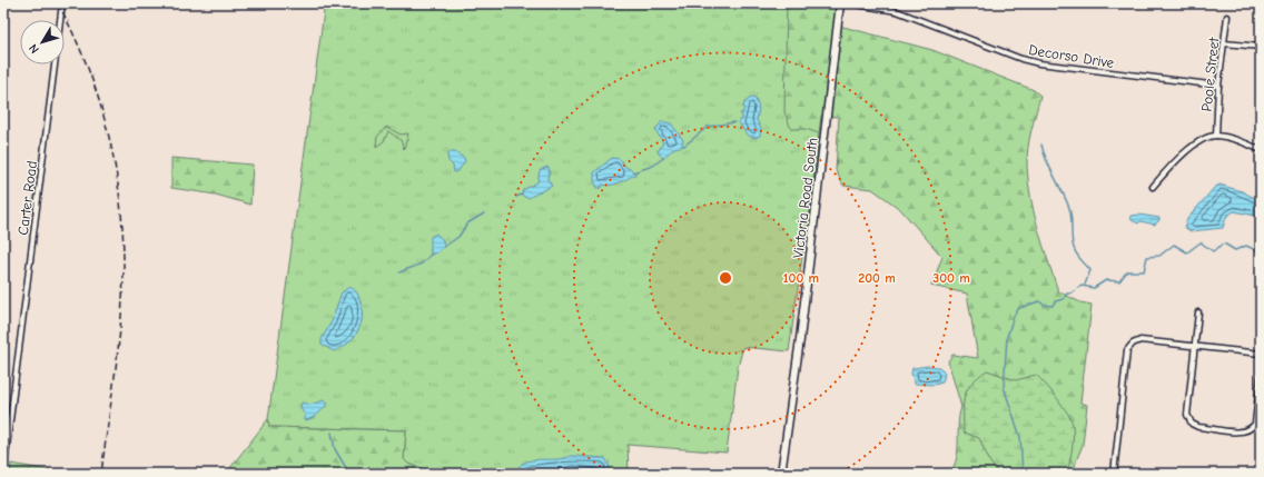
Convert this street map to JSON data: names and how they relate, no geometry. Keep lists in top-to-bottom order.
{
  "streets": {
    "main road": ["Victoria Road South"],
    "street": ["Decorso Drive", "Poole Street", "Carter Road"]
  },
  "crossings": [
    ["Decorso Drive", "Poole Street"]
  ],
  "north": "bottom left",
  "rings": ["100 m", "200 m", "300 m"]
}
